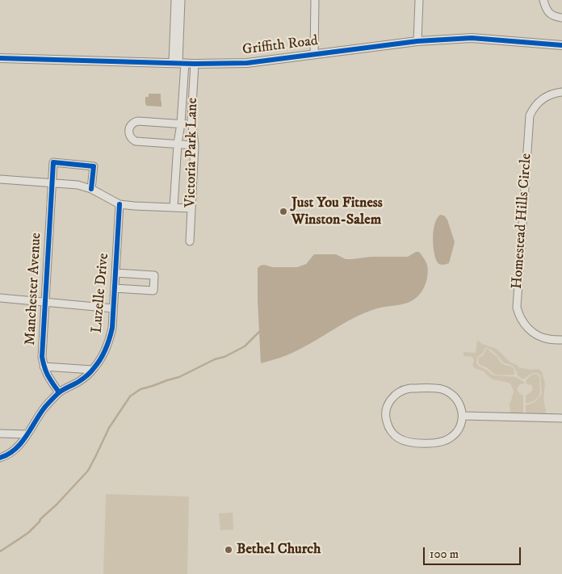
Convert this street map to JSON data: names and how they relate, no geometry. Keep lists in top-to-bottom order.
{
  "streets": {
    "street": [
      "Griffith Road",
      "Victoria Park Lane",
      "Homestead Hills Circle",
      "Manchester Avenue",
      "Luzelle Drive"
    ]
  },
  "crossings": [
    ["Griffith Road", "Victoria Park Lane"],
    ["Manchester Avenue", "Luzelle Drive"]
  ],
  "places": ["Just You Fitness Winston-Salem", "Bethel Church"],
  "scale_bar": "100 m"
}
